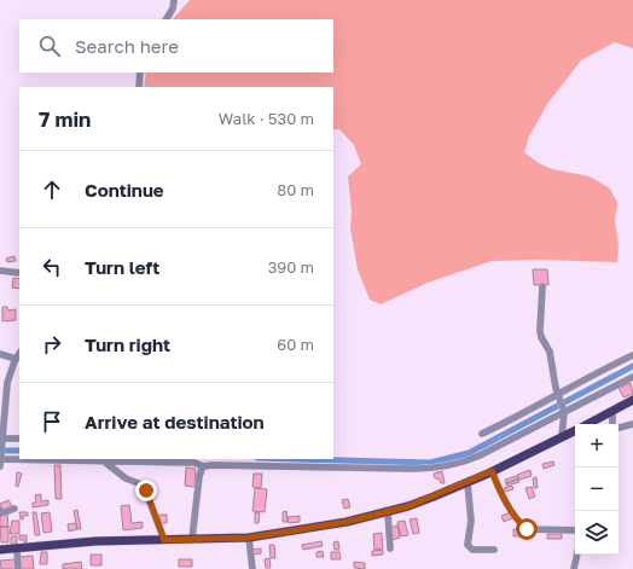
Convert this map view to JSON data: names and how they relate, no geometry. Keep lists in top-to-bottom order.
{
  "page": {
    "search": "Search here",
    "heading": ["7 min", "Walk · 530 m"],
    "list": [
      ["Continue", "80 m"],
      ["Turn left", "390 m"],
      ["Turn right", "60 m"],
      "Arrive at destination"
    ],
    "map_buttons": ["+", "−"]
  }
}
